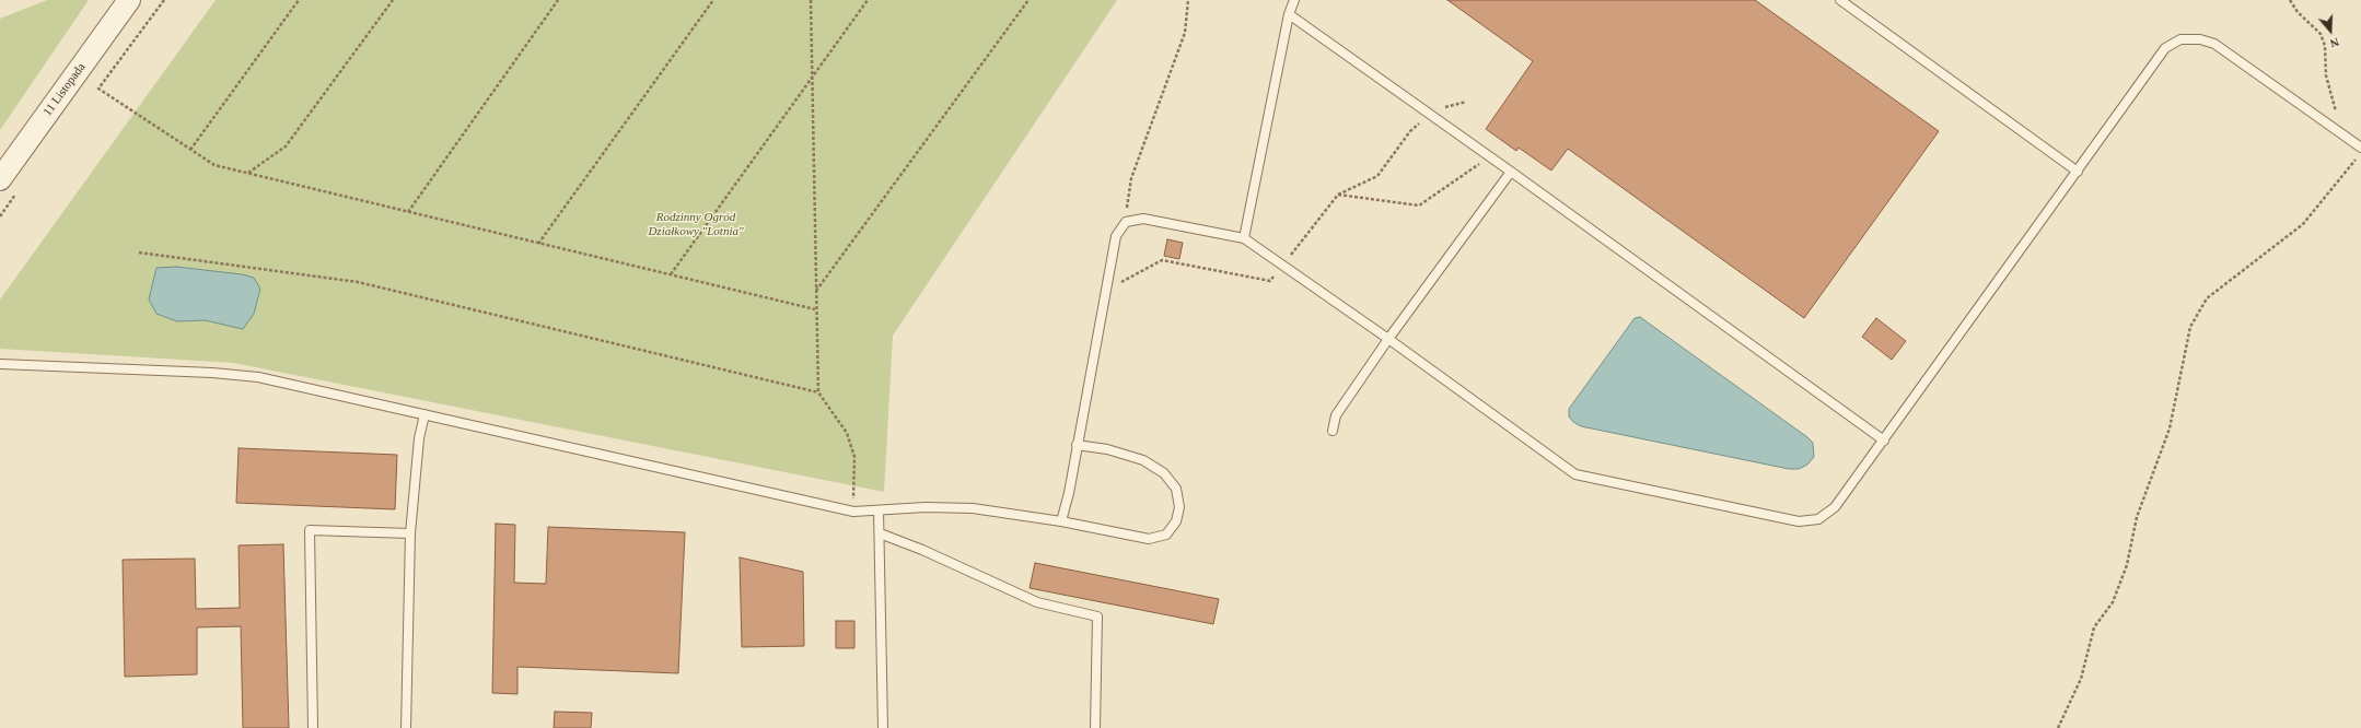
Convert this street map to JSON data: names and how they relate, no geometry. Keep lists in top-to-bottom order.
{
  "streets": {
    "street": ["11 Listopada"]
  },
  "parks": ["Rodzinny Ogród Działkowy \"Lotnia\""],
  "north": "bottom"
}
